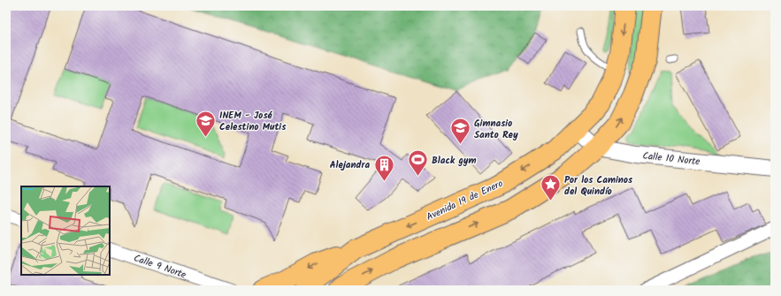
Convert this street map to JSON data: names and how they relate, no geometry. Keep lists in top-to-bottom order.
{
  "streets": {
    "main road": ["Avenida 19 de Enero"],
    "street": ["Calle 10 Norte", "Calle 9 Norte"]
  },
  "places": {
    "school or university": ["INEM - José Celestino Mutis", "Gimnasio Santo Rey"],
    "sports": ["Black gym"],
    "building": ["Alejandra"],
    "place": ["Por los Caminos del Quindío"]
  }
}
